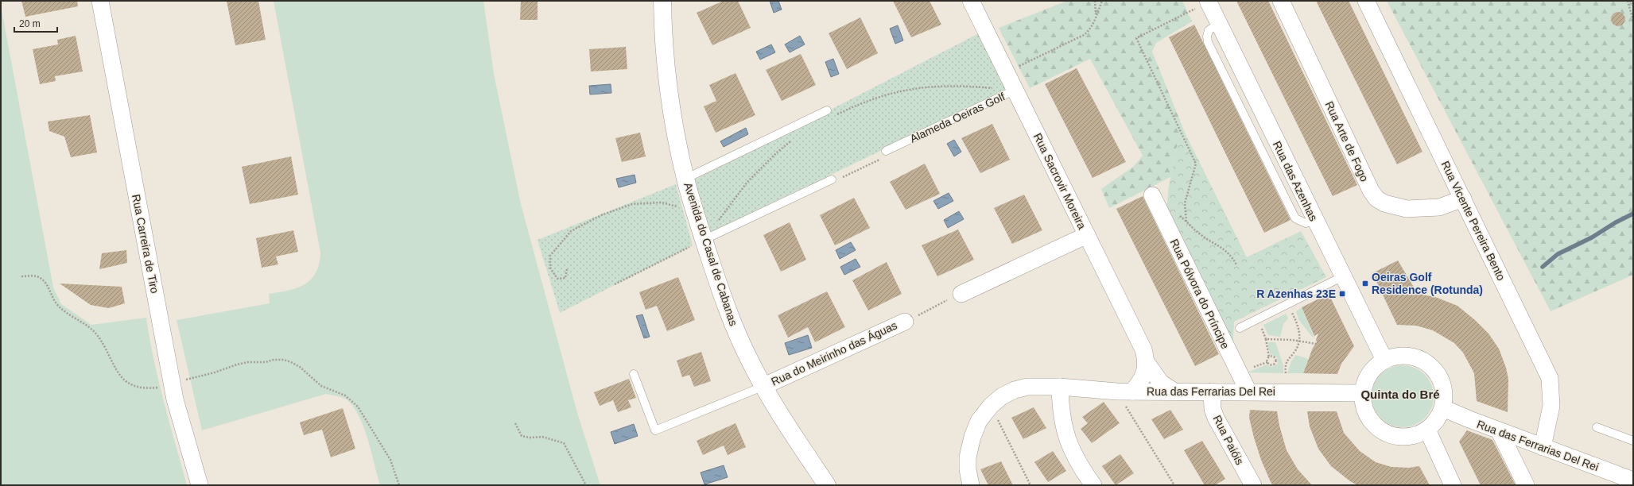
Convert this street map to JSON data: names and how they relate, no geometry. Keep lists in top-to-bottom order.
{
  "streets": {
    "street": [
      "Rua Arte de Fogo",
      "Rua Sacrovir Moreira",
      "Rua das Azenhas",
      "Rua Vicente Pereira Bento",
      "Rua Carreira de Tiro",
      "Avenida do Casal de Cabanas",
      "Rua Pólvora do Príncipe",
      "Rua do Meirinho das Águas",
      "Rua das Ferrarias Del Rei",
      "Rua Paióis"
    ],
    "lane": ["Alameda Oeiras Golf"]
  },
  "crossings": [
    ["Alameda Oeiras Golf", "Rua Sacrovir Moreira"],
    ["Rua Arte de Fogo", "Rua Vicente Pereira Bento"],
    ["Rua Sacrovir Moreira", "Rua das Ferrarias Del Rei"],
    ["Rua das Azenhas", "Rua das Ferrarias Del Rei"],
    ["Rua Vicente Pereira Bento", "Rua das Ferrarias Del Rei"],
    ["Avenida do Casal de Cabanas", "Rua do Meirinho das Águas"],
    ["Rua Pólvora do Príncipe", "Rua das Ferrarias Del Rei"],
    ["Rua das Ferrarias Del Rei", "Rua Paióis"]
  ],
  "districts": ["Quinta do Bré"],
  "places": {
    "transit": ["Oeiras Golf Residence (Rotunda)", "R Azenhas 23E"]
  },
  "scale_bar": "20 m"
}
